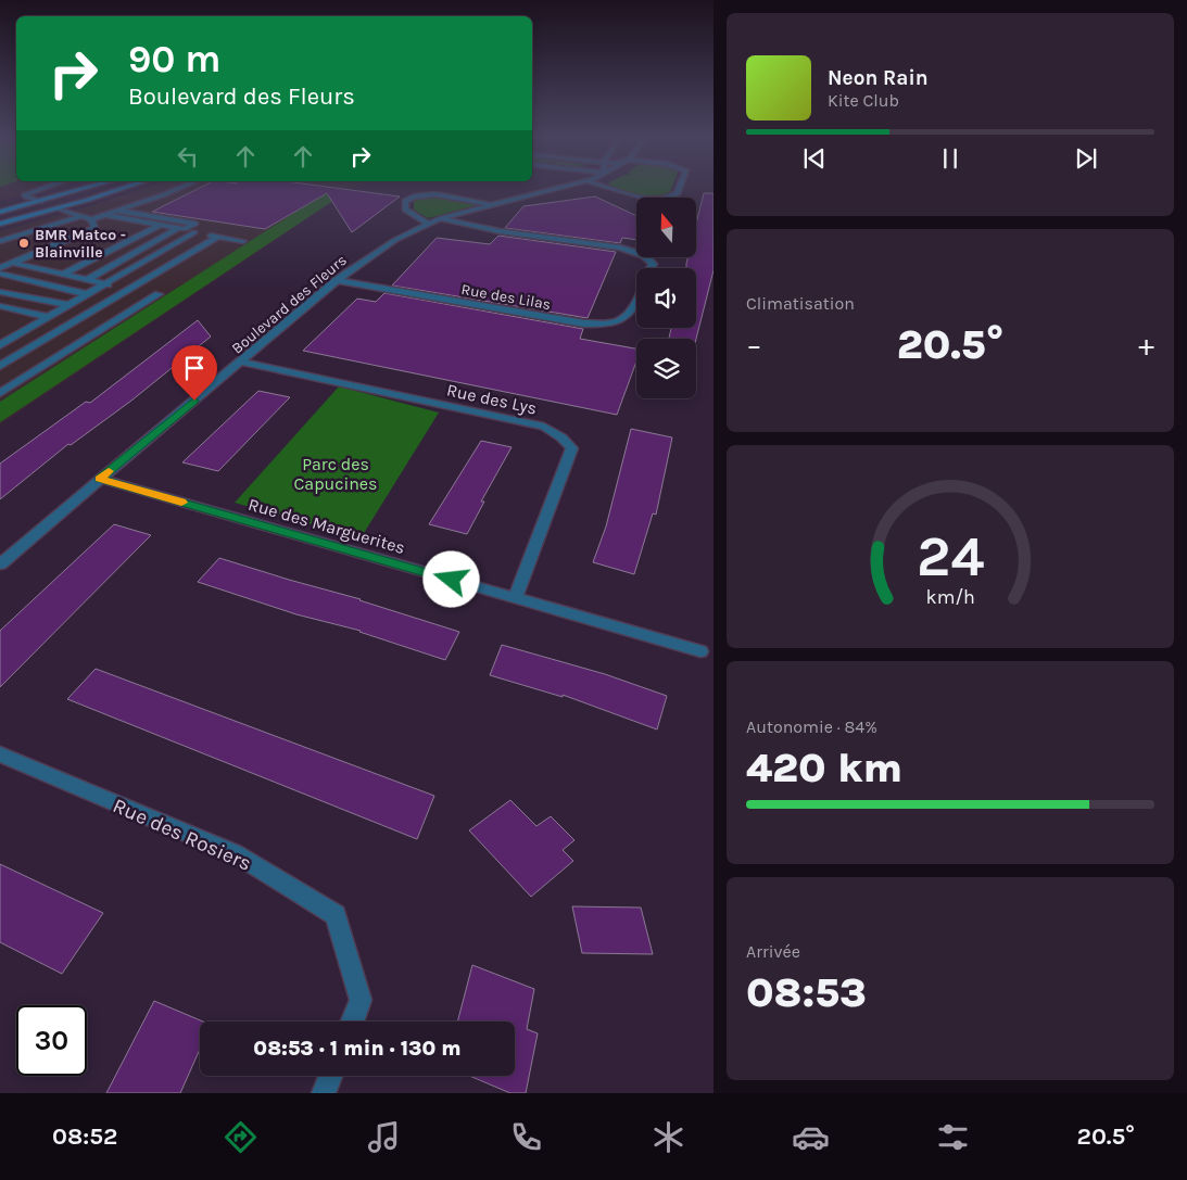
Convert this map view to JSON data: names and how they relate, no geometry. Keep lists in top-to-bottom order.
{
  "streets": {
    "street": [
      "Rue des Lilas",
      "Boulevard des Fleurs",
      "Rue des Lys",
      "Rue des Marguerites",
      "Rue des Rosiers"
    ]
  },
  "crossings": [
    ["Rue des Lilas", "Boulevard des Fleurs"],
    ["Boulevard des Fleurs", "Rue des Lys"],
    ["Boulevard des Fleurs", "Rue des Marguerites"],
    ["Rue des Lys", "Rue des Marguerites"]
  ],
  "parks": ["Parc des Capucines"],
  "places": ["BMR Matco - Blainville"],
  "north": "top",
  "page": {
    "turn": ["90 m", "Boulevard des Fleurs"],
    "song": ["Neon Rain", "Kite Club"],
    "tile": [
      "Climatisation",
      ["Autonomie · 84%", "420 km"],
      ["Arrivée", "08:53"]
    ],
    "heat": ["−", "20.5°", "+"],
    "limit": "30",
    "trip": "08:53 · 1 min · 130 m",
    "tabs": ["08:52", "20.5°"],
    "gauge": ["24", "km/h"]
  }
}
